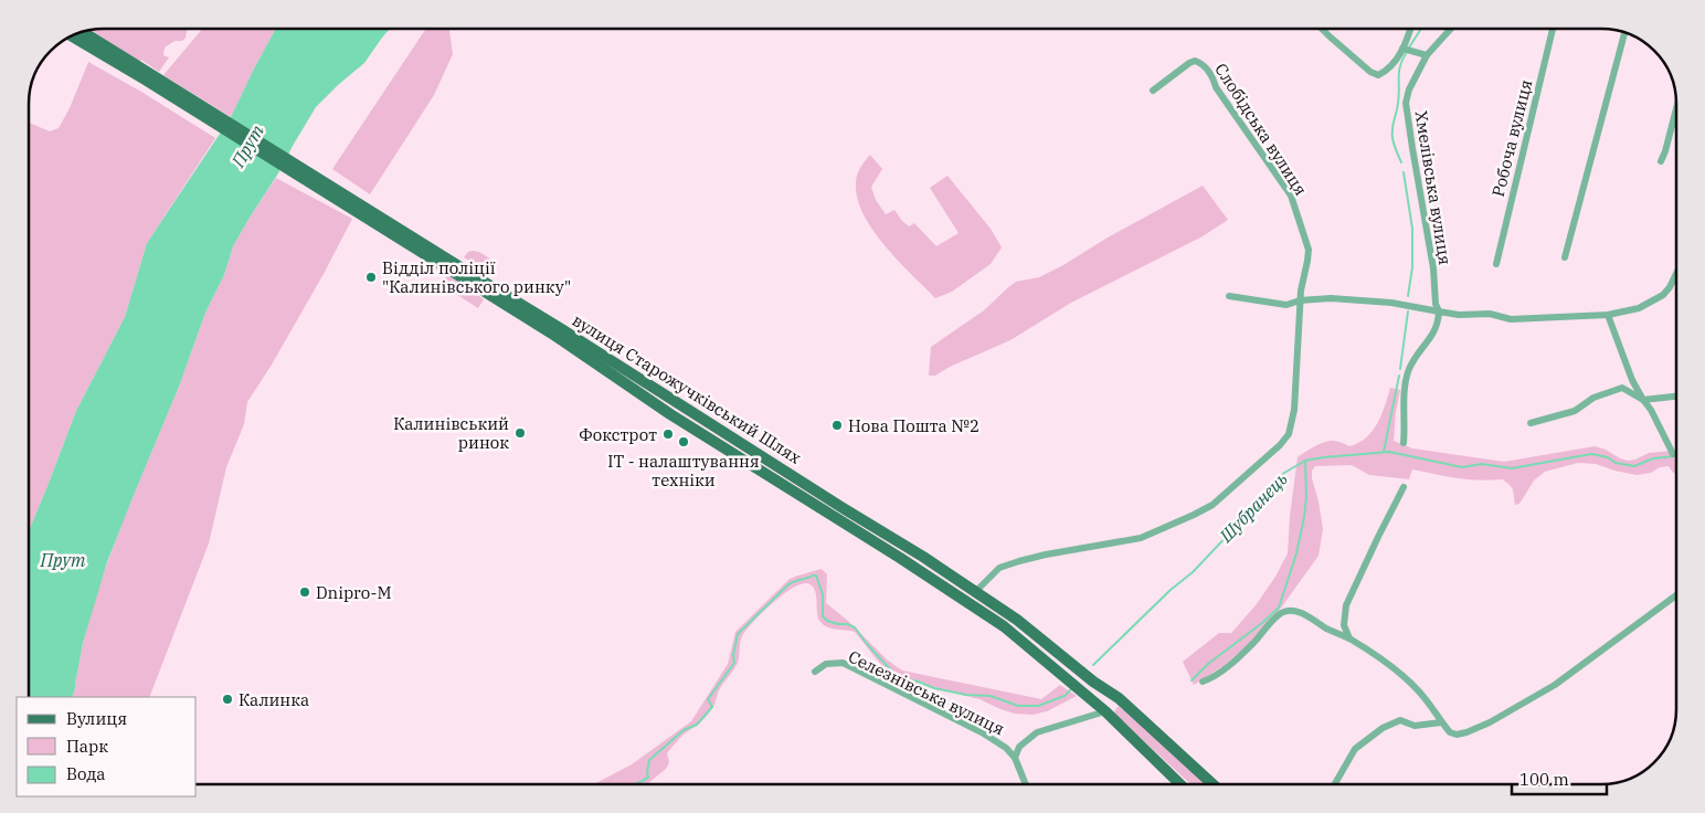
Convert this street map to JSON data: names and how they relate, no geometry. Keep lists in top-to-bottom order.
{
  "streets": {
    "main road": ["вулиця Старожучківський Шлях"],
    "street": [
      "Слобідська вулиця",
      "Робоча вулиця",
      "Хмелівська вулиця",
      "Селезнівська вулиця"
    ]
  },
  "crossings": [
    ["Слобідська вулиця", "вулиця Старожучківський Шлях"],
    ["вулиця Старожучківський Шлях", "Селезнівська вулиця"]
  ],
  "water": ["Прут", "Шубранець"],
  "places": [
    "Відділ поліції \"Калинівського ринку\"",
    "Нова Пошта №2",
    "Калинівський ринок",
    "Фокстрот",
    "ІТ - налаштування техніки",
    "Dnipro-M",
    "Калинка"
  ],
  "legend": ["Вулиця", "Парк", "Вода"],
  "scale_bar": "100 m"
}
